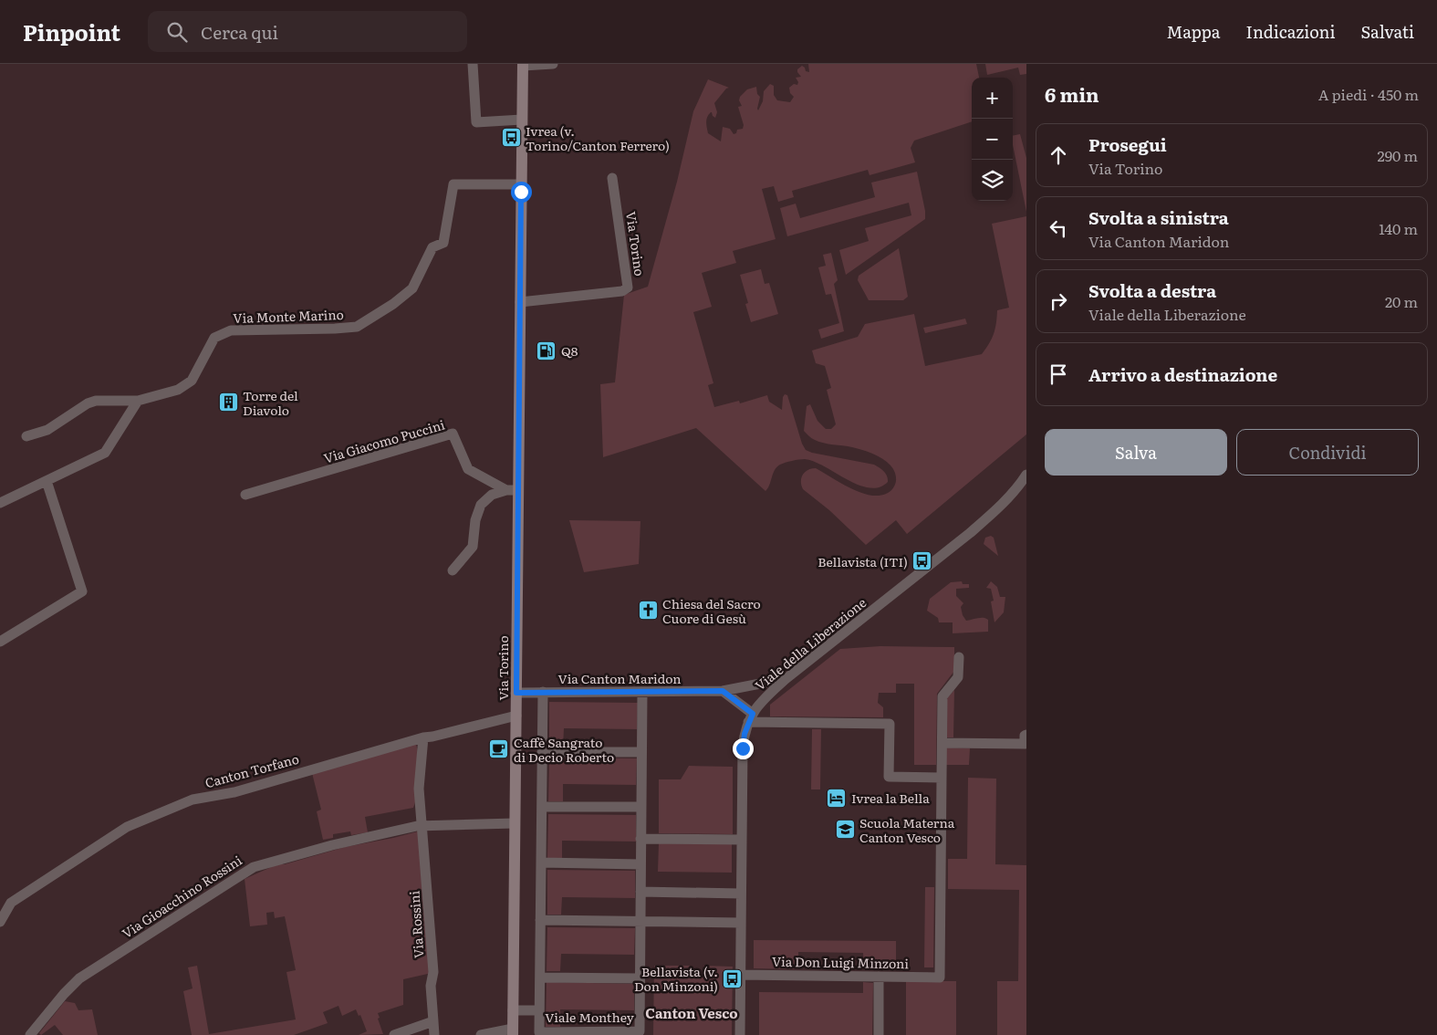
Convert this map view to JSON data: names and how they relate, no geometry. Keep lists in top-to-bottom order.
{
  "streets": {
    "street": [
      "Via Torino",
      "Via Monte Marino",
      "Via Giacomo Puccini",
      "Viale della Liberazione",
      "Via Canton Maridon",
      "Canton Torfano",
      "Via Gioacchino Rossini",
      "Via Rossini",
      "Via Don Luigi Minzoni",
      "Viale Monthey"
    ]
  },
  "crossings": [
    ["Via Torino", "Via Monte Marino"],
    ["Via Torino", "Via Giacomo Puccini"],
    ["Via Torino", "Via Canton Maridon"],
    ["Via Torino", "Canton Torfano"],
    ["Via Torino", "Via Gioacchino Rossini"],
    ["Viale della Liberazione", "Via Canton Maridon"],
    ["Viale della Liberazione", "Via Don Luigi Minzoni"],
    ["Via Canton Maridon", "Viale Monthey"],
    ["Canton Torfano", "Via Rossini"],
    ["Via Gioacchino Rossini", "Via Rossini"]
  ],
  "districts": ["Canton Vesco"],
  "places": {
    "bus stop": ["Ivrea (v. Torino/Canton Ferrero)", "Bellavista (ITI)", "Bellavista (v. Don Minzoni)"],
    "fuel station": ["Q8"],
    "building": ["Torre del Diavolo"],
    "church": ["Chiesa del Sacro Cuore di Gesù"],
    "cafe": ["Caffè Sangrato di Decio Roberto"],
    "hotel": ["Ivrea la Bella"],
    "school or university": ["Scuola Materna Canton Vesco"]
  },
  "page": {
    "header": "Pinpoint",
    "search": "Cerca qui",
    "nav": ["Mappa", "Indicazioni", "Salvati"],
    "heading": ["6 min", "A piedi · 450 m"],
    "map_buttons": ["+", "−"],
    "list": [
      ["Prosegui", "Via Torino", "290 m"],
      ["Svolta a sinistra", "Via Canton Maridon", "140 m"],
      ["Svolta a destra", "Viale della Liberazione", "20 m"],
      "Arrivo a destinazione"
    ],
    "buttons": ["Salva", "Condividi"]
  }
}
